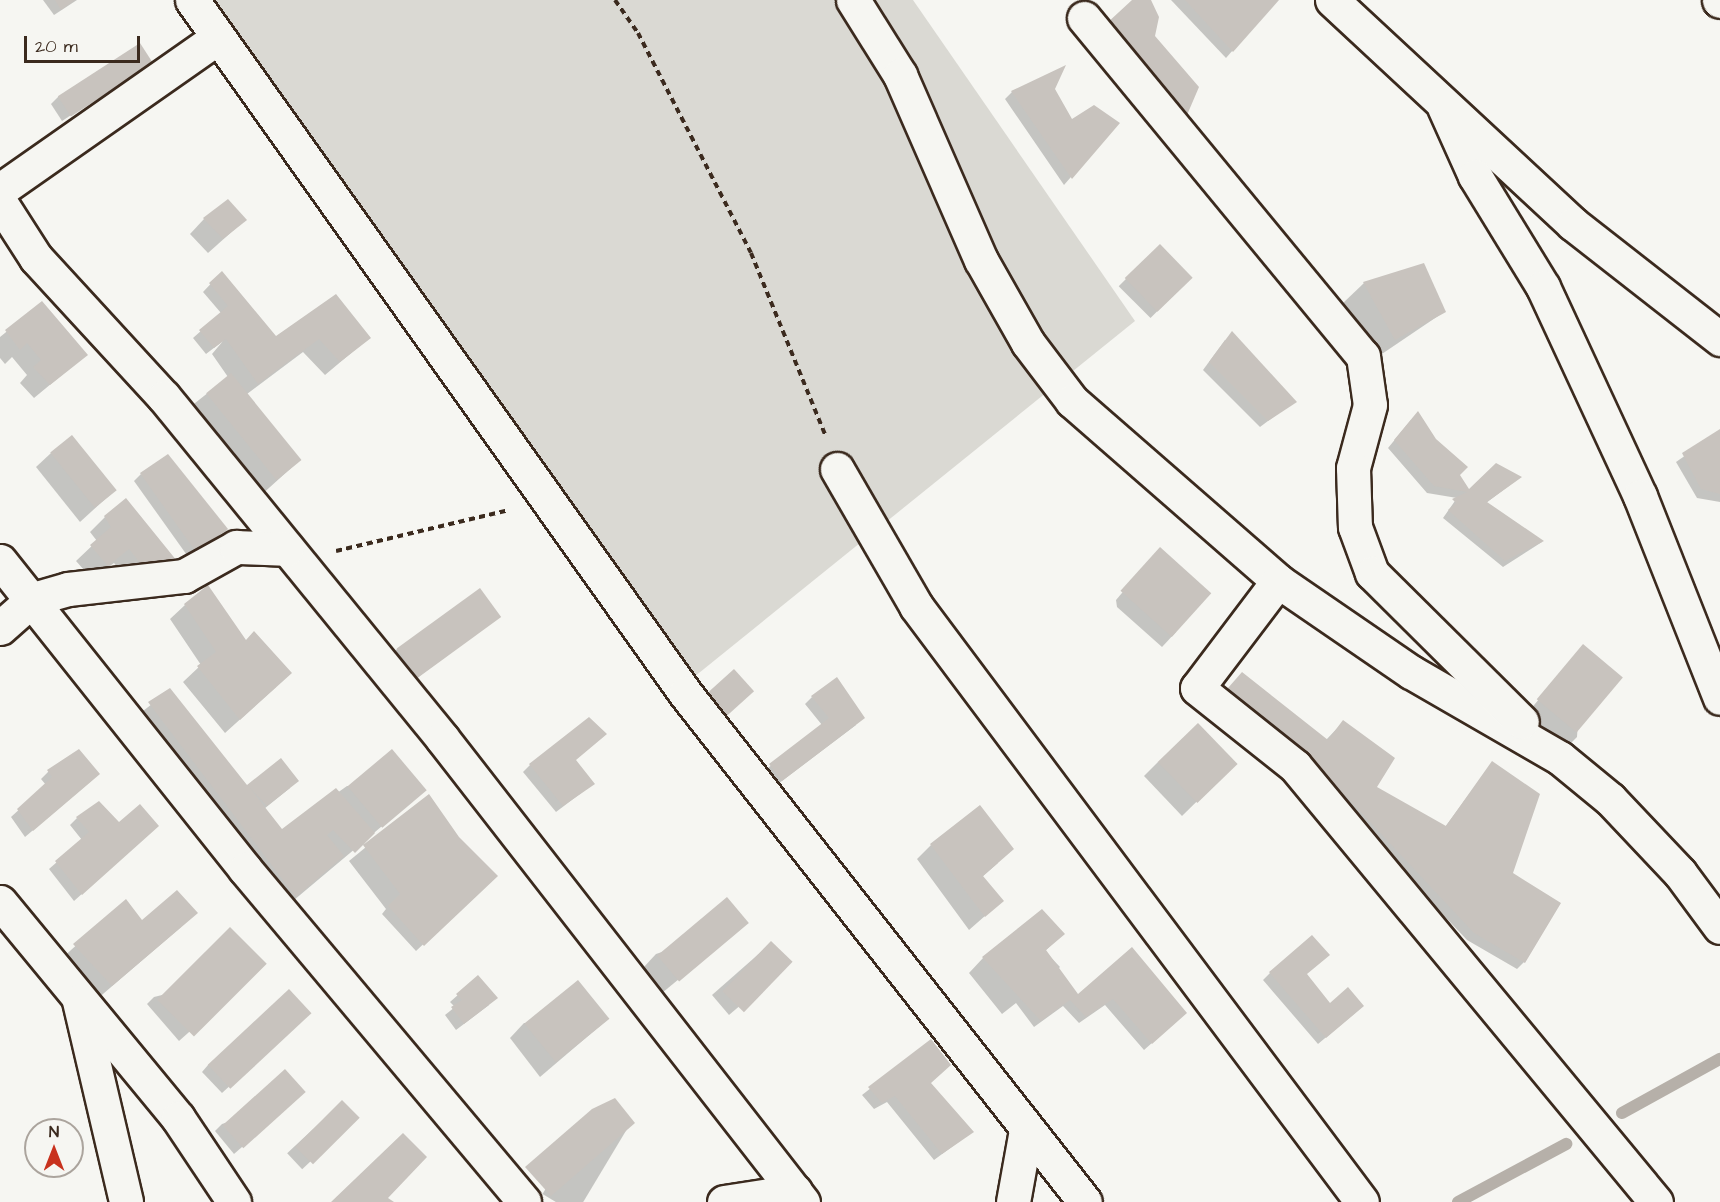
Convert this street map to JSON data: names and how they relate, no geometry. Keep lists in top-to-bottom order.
{
  "scale_bar": "20 m",
  "north": "top"
}
